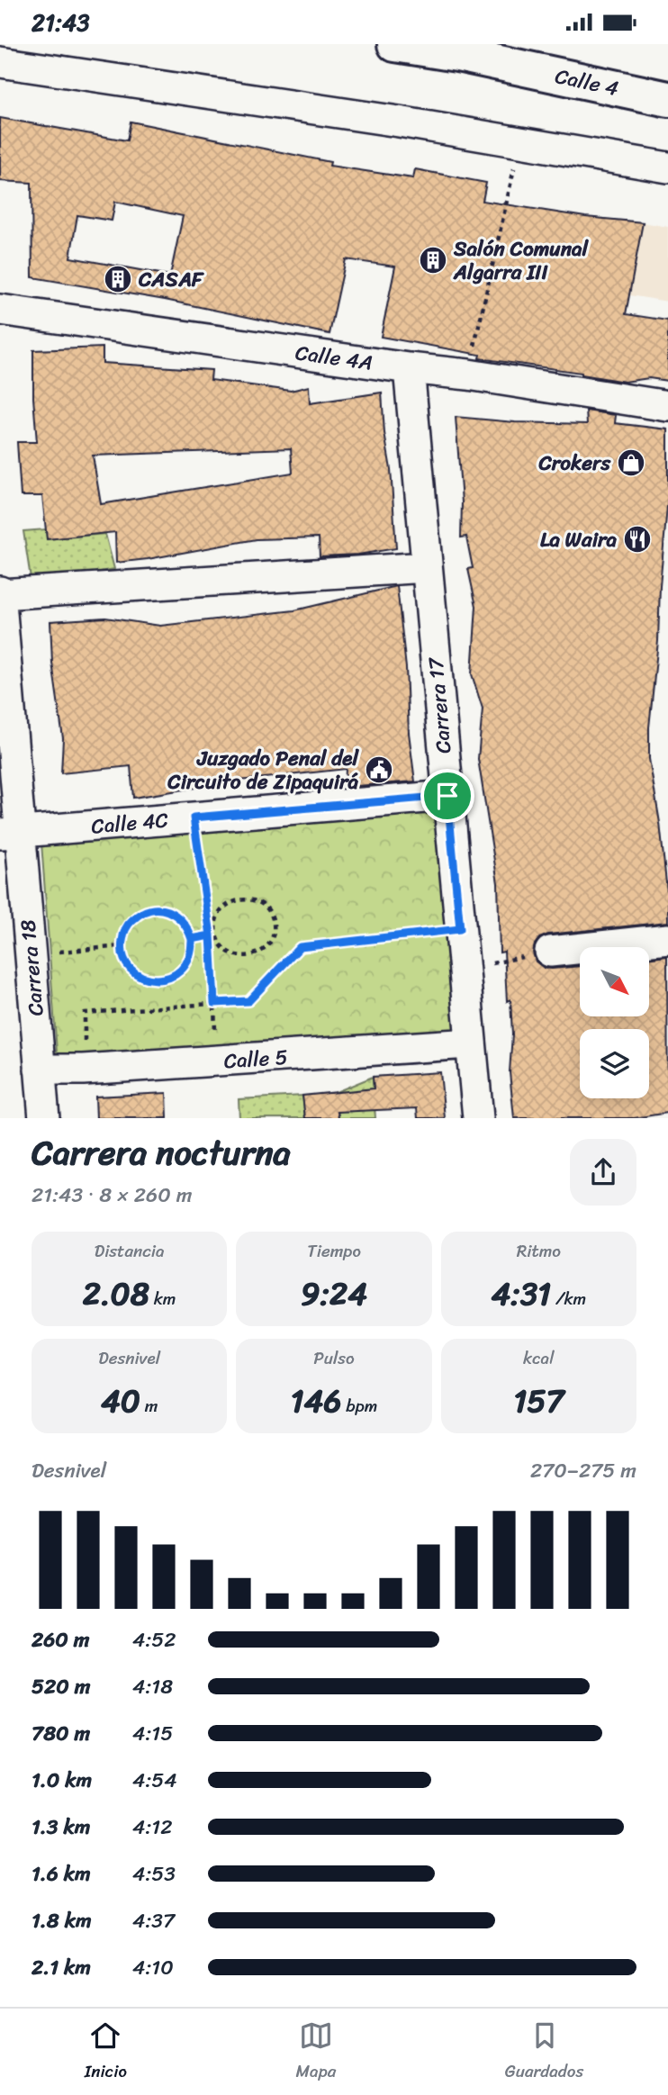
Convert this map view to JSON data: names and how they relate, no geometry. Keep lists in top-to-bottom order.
{
  "streets": {
    "main road": ["Calle 4"],
    "street": [
      "Calle 4A",
      "Carrera 17",
      "Calle 4C",
      "Carrera 18",
      "Calle 5"
    ]
  },
  "crossings": [
    ["Calle 4A", "Carrera 17"],
    ["Carrera 17", "Calle 4C"],
    ["Carrera 17", "Calle 5"],
    ["Calle 4C", "Carrera 18"],
    ["Carrera 18", "Calle 5"]
  ],
  "places": {
    "building": ["Salón Comunal Algarra III", "CASAF"],
    "shop": ["Crokers"],
    "restaurant": ["La Waira"],
    "public building": ["Juzgado Penal del Circuito de Zipaquirá"]
  },
  "north": "bottom right",
  "page": {
    "status": "21:43",
    "heading": ["Carrera nocturna", "21:43 · 8 × 260 m"],
    "stats": [
      ["Distancia", "2.08 km"],
      ["Tiempo", "9:24"],
      ["Ritmo", "4:31 /km"],
      ["Desnivel", "40 m"],
      ["Pulso", "146 bpm"],
      ["kcal", "157"]
    ],
    "chart": ["Desnivel", "270–275 m"],
    "list": [
      {
        "name": "260 m",
        "note": "4:52"
      },
      {
        "name": "520 m",
        "note": "4:18"
      },
      {
        "name": "780 m",
        "note": "4:15"
      },
      {
        "name": "1.0 km",
        "note": "4:54"
      },
      {
        "name": "1.3 km",
        "note": "4:12"
      },
      {
        "name": "1.6 km",
        "note": "4:53"
      },
      {
        "name": "1.8 km",
        "note": "4:37"
      },
      {
        "name": "2.1 km",
        "note": "4:10"
      }
    ],
    "tabs": ["Inicio", "Mapa", "Guardados"]
  }
}
